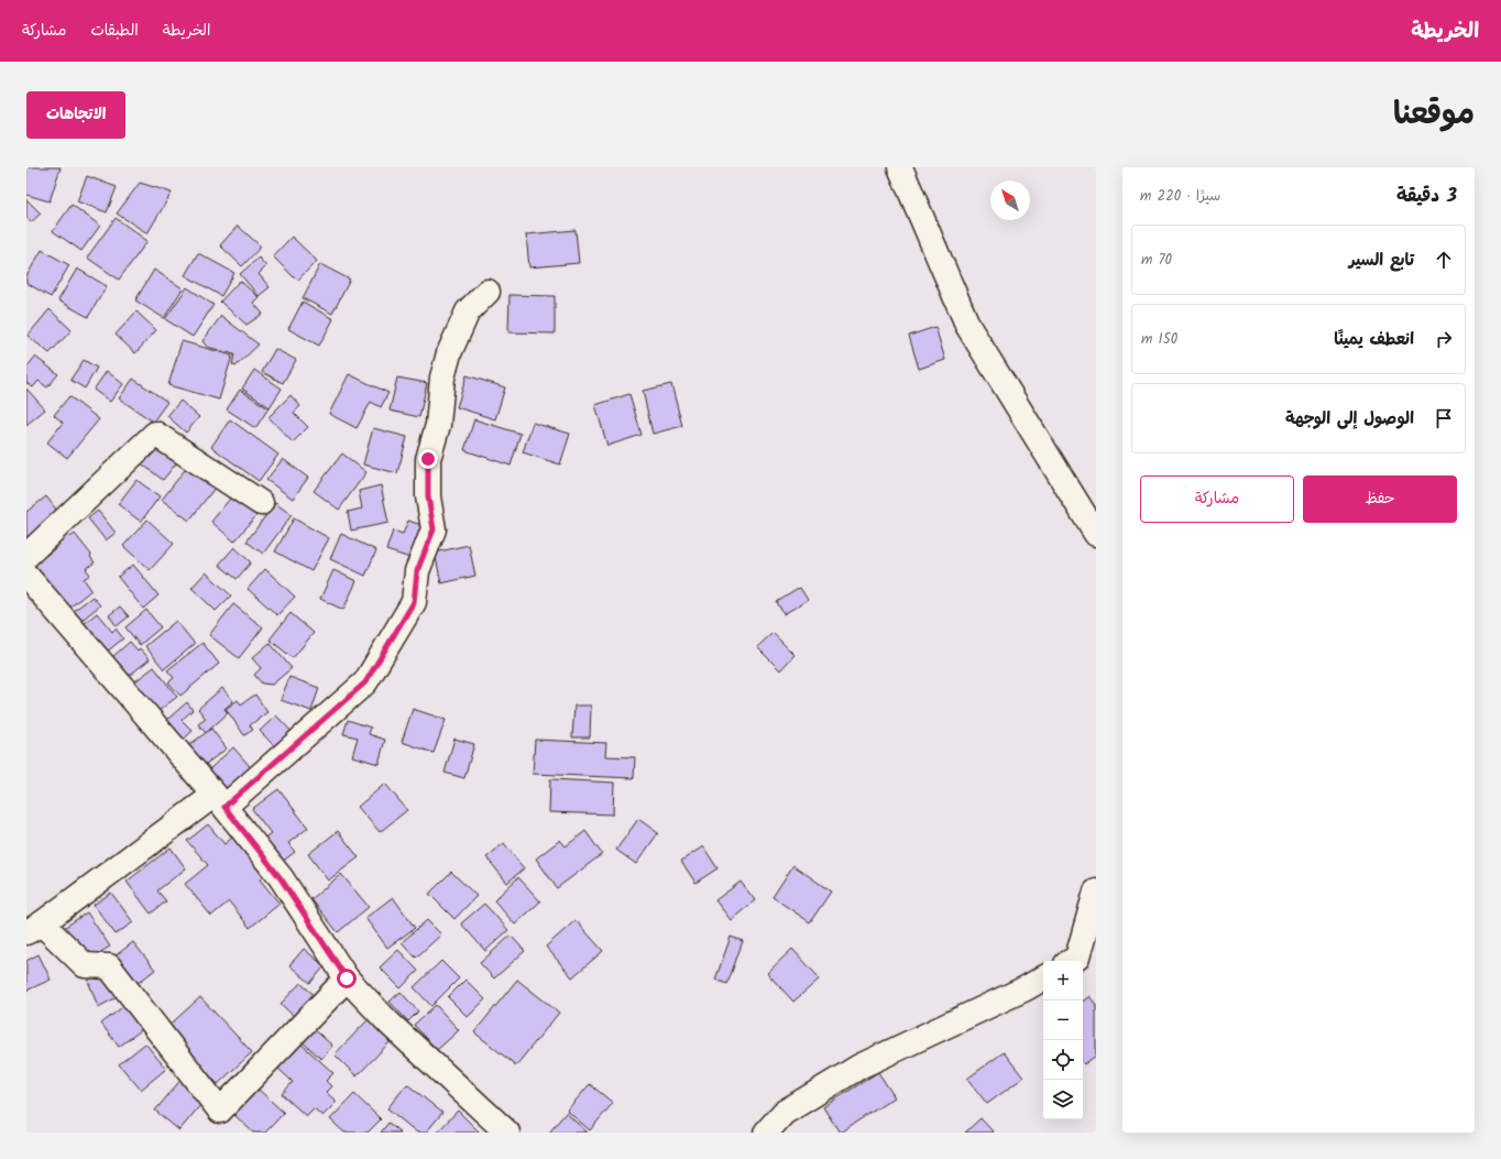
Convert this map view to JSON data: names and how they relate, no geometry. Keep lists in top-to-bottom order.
{
  "north": "top left",
  "page": {
    "header": "الخريطة",
    "nav": ["الخريطة", "الطبقات", "مشاركة"],
    "title": "موقعنا",
    "buttons": [
      "الاتجاهات",
      ["حفظ", "مشاركة"]
    ],
    "heading": ["3 دقيقة", "سيرًا · 220 m"],
    "list": [
      ["تابع السير", "70 m"],
      ["انعطف يمينًا", "150 m"],
      "الوصول إلى الوجهة"
    ],
    "map_buttons": ["+", "−"]
  }
}
